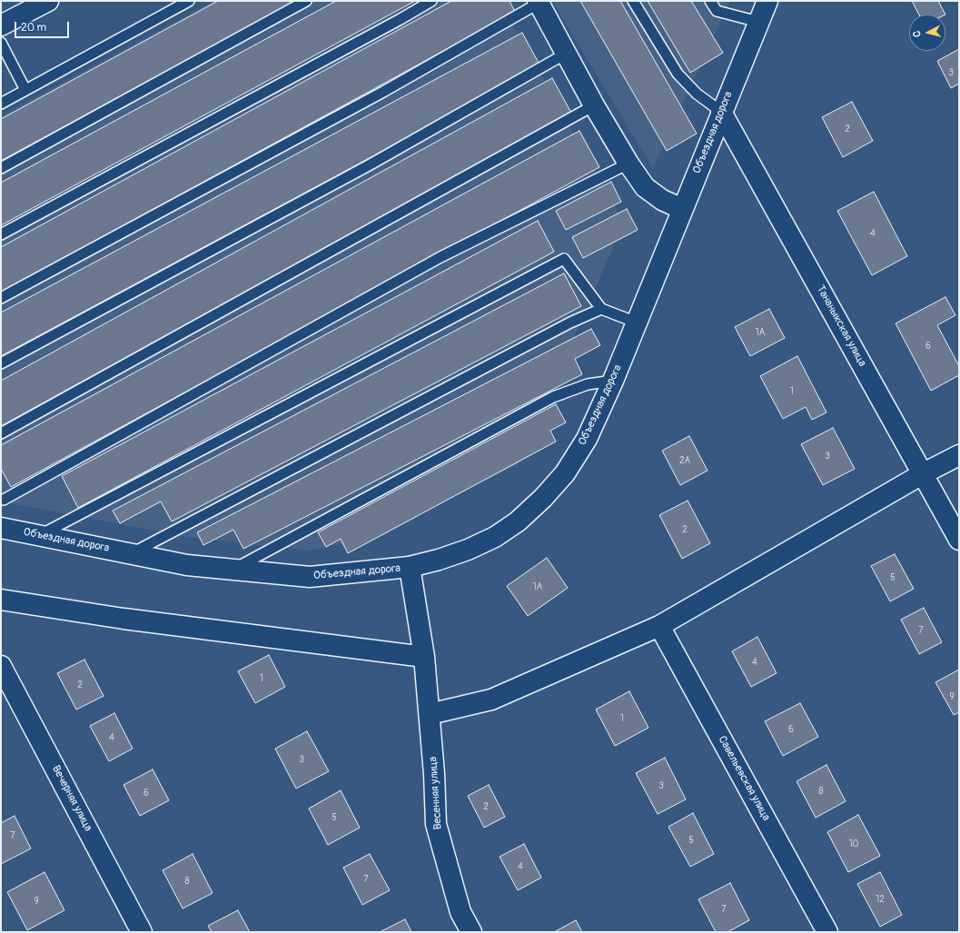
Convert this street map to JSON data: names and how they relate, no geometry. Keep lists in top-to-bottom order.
{
  "streets": {
    "street": [
      "Объездная дорога",
      "Тананыкская улица",
      "Савельевская улица",
      "Весенняя улица",
      "Вечерняя улица"
    ]
  },
  "crossings": [
    ["Объездная дорога", "Тананыкская улица"],
    ["Объездная дорога", "Весенняя улица"]
  ],
  "house_numbers": [
    "3",
    "2",
    "4",
    "1А",
    "6",
    "1",
    "3",
    "2А",
    "2",
    "5",
    "1А",
    "7",
    "4",
    "1",
    "2",
    "9",
    "1",
    "6",
    "4",
    "3",
    "3",
    "8",
    "6",
    "2",
    "5",
    "7",
    "5",
    "10",
    "4",
    "7",
    "8",
    "12",
    "9",
    "7"
  ],
  "scale_bar": "20 m",
  "north": "left"
}
